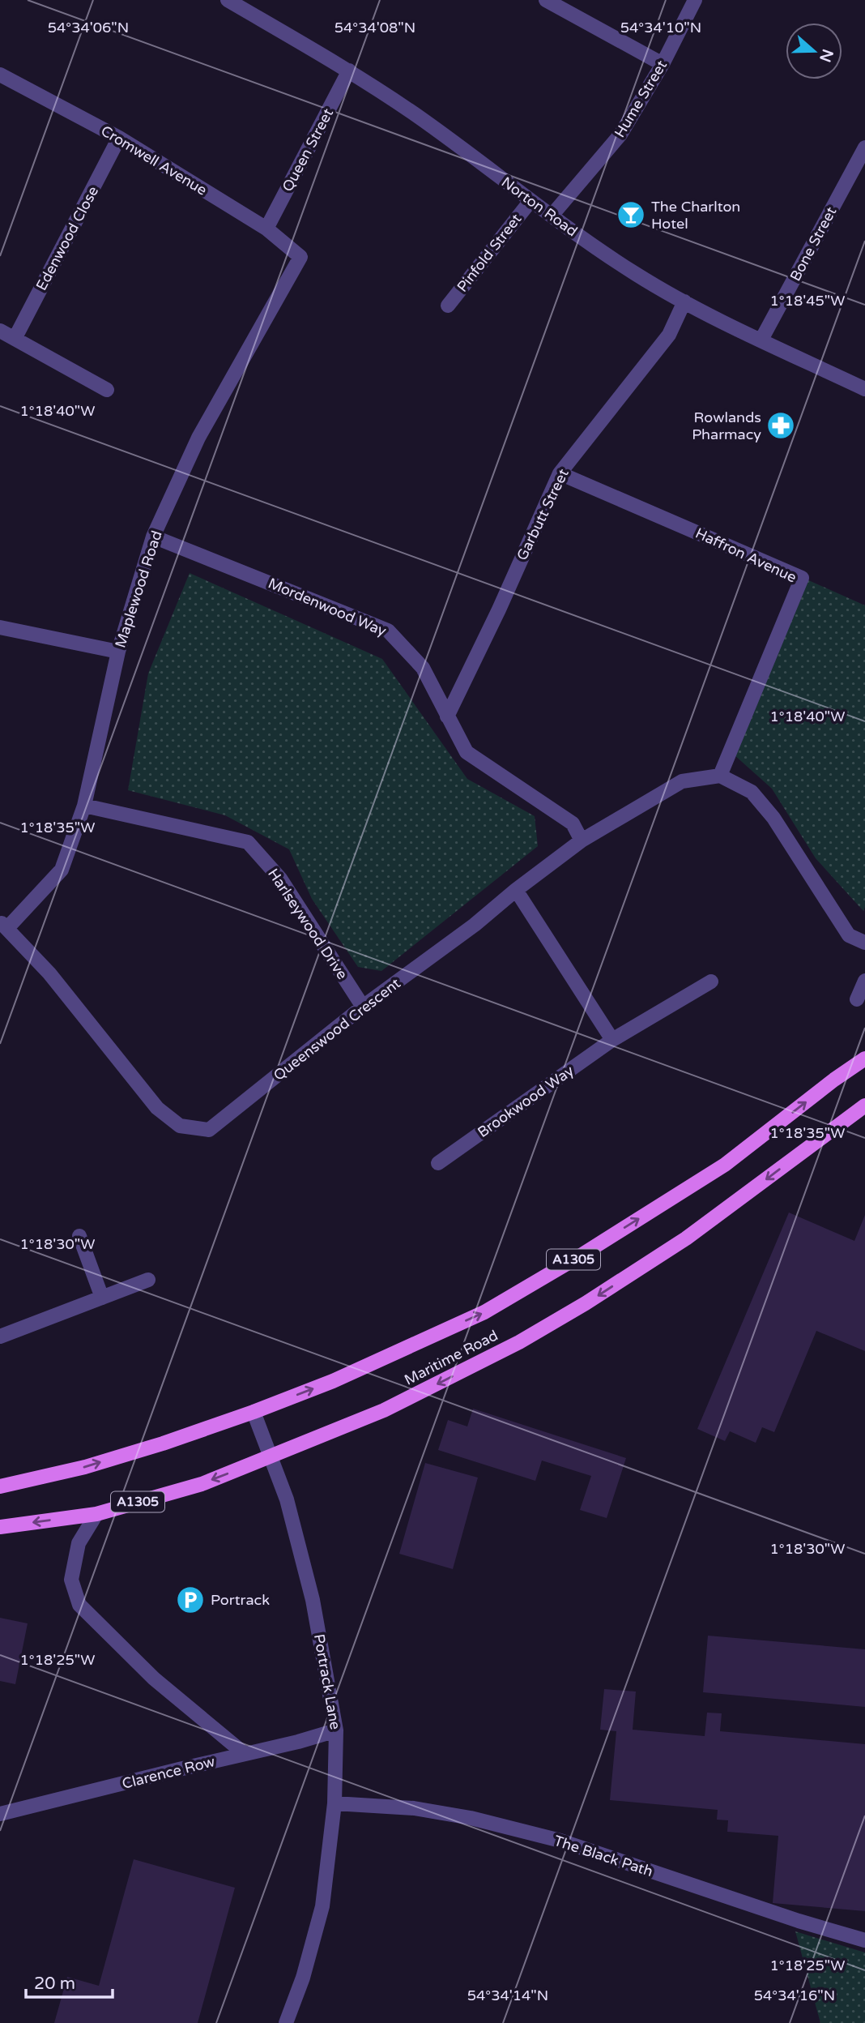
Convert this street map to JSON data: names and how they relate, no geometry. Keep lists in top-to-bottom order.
{
  "streets": {
    "main road": ["A1305", "Maritime Road"],
    "street": [
      "Hume Street",
      "Queen Street",
      "Cromwell Avenue",
      "Norton Road",
      "Edenwood Close",
      "Bone Street",
      "Pinfold Street",
      "Garbutt Street",
      "Haffron Avenue",
      "Maplewood Road",
      "Mordenwood Way",
      "Harlseywood Drive",
      "Queenswood Crescent",
      "Brookwood Way",
      "Portrack Lane",
      "Clarence Row",
      "The Black Path"
    ]
  },
  "crossings": [
    ["Hume Street", "Norton Road"],
    ["Queen Street", "Cromwell Avenue"],
    ["Queen Street", "Norton Road"],
    ["Cromwell Avenue", "Edenwood Close"],
    ["Cromwell Avenue", "Maplewood Road"],
    ["Norton Road", "Bone Street"],
    ["Norton Road", "Pinfold Street"],
    ["Norton Road", "Garbutt Street"],
    ["Garbutt Street", "Haffron Avenue"],
    ["Garbutt Street", "Mordenwood Way"],
    ["Haffron Avenue", "Queenswood Crescent"],
    ["Maplewood Road", "Mordenwood Way"],
    ["Maplewood Road", "Harlseywood Drive"],
    ["Maplewood Road", "Queenswood Crescent"],
    ["Mordenwood Way", "Queenswood Crescent"],
    ["Harlseywood Drive", "Queenswood Crescent"],
    ["Maritime Road", "Portrack Lane"],
    ["Portrack Lane", "Clarence Row"],
    ["Portrack Lane", "The Black Path"]
  ],
  "places": {
    "bar": ["The Charlton Hotel"],
    "pharmacy": ["Rowlands Pharmacy"],
    "parking": ["Portrack"]
  },
  "scale_bar": "20 m",
  "north": "right",
  "coordinates": [
    "54°34'06\"N",
    "54°34'08\"N",
    "54°34'10\"N",
    "1°18'45\"W",
    "1°18'40\"W",
    "1°18'35\"W",
    "1°18'30\"W",
    "1°18'25\"W",
    "54°34'14\"N",
    "54°34'16\"N"
  ]
}
